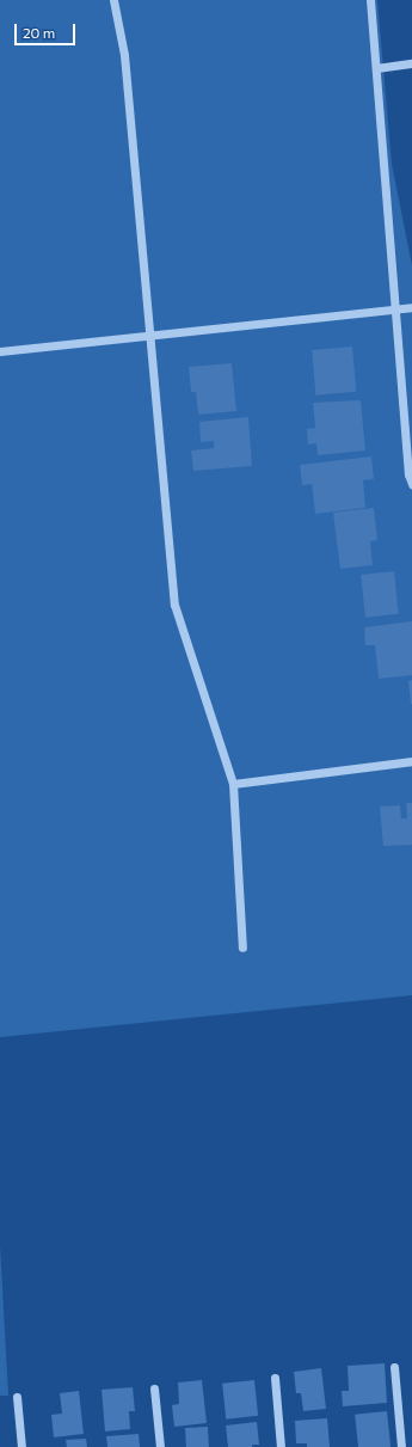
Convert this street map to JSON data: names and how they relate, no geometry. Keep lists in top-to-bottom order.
{
  "scale_bar": "20 m"
}
